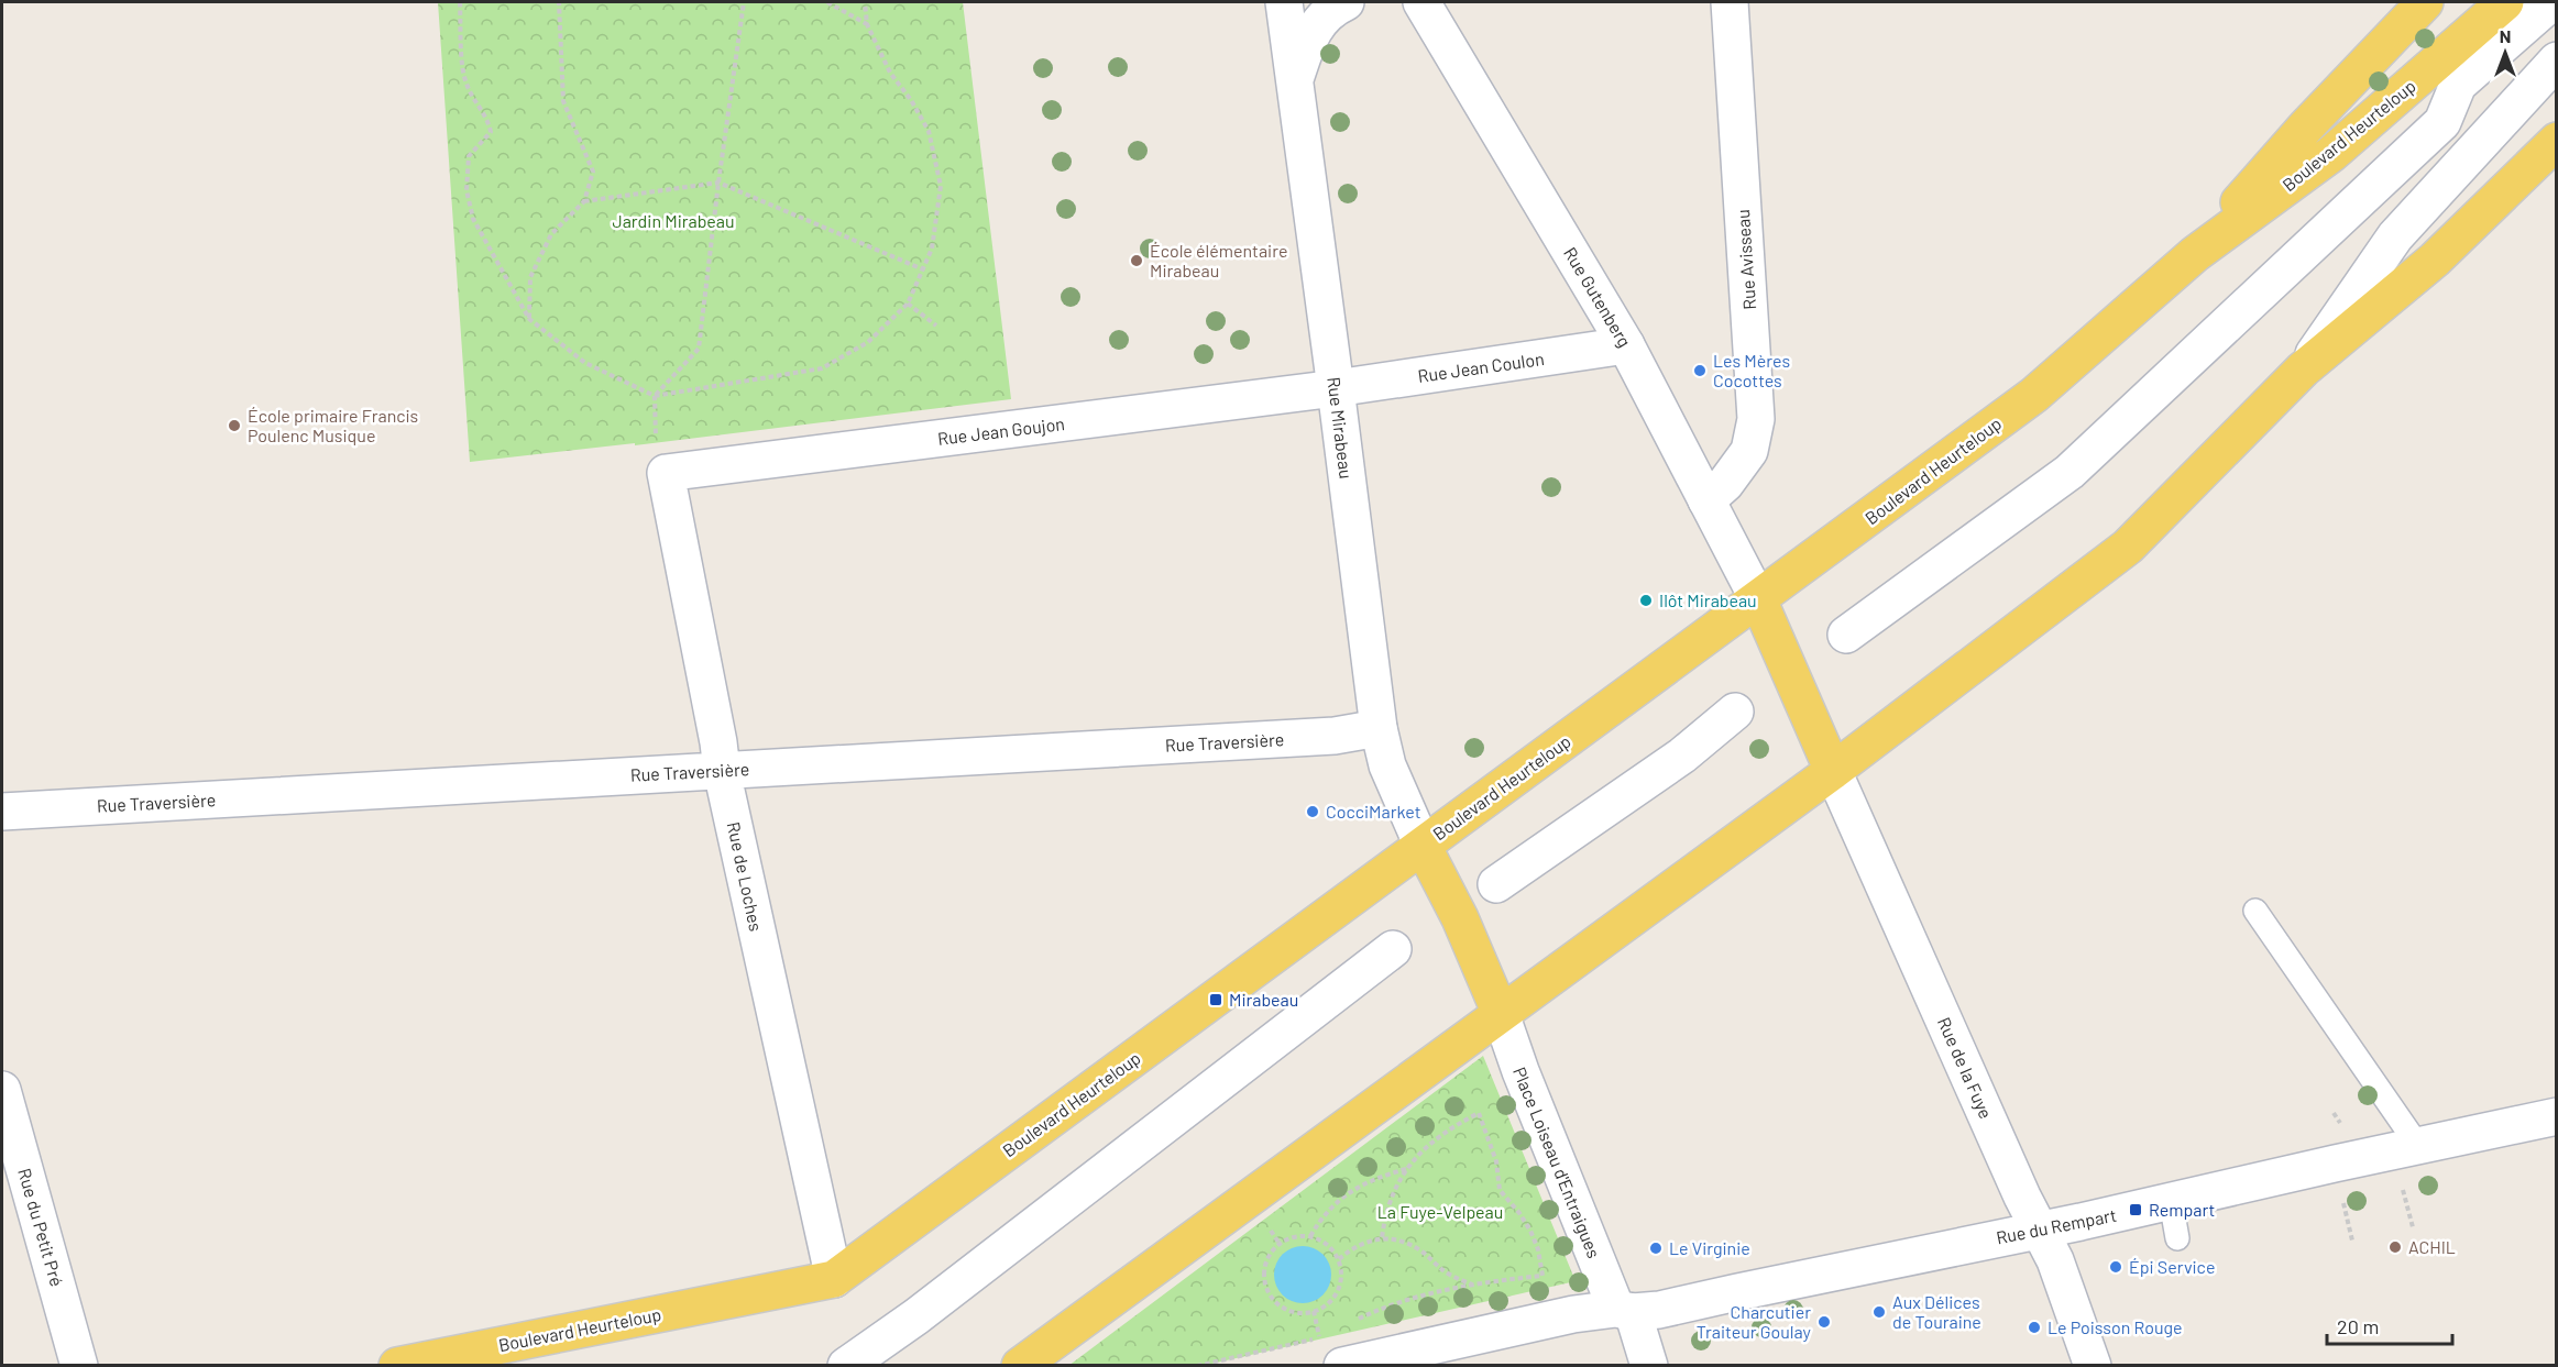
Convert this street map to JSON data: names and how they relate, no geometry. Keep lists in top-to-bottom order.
{
  "streets": {
    "main road": ["Boulevard Heurteloup"],
    "street": [
      "Rue Avisseau",
      "Rue Gutenberg",
      "Rue Jean Coulon",
      "Rue Mirabeau",
      "Rue Jean Goujon",
      "Rue Traversière",
      "Rue de Loches",
      "Rue de la Fuye",
      "Place Loiseau d'Entraigues",
      "Rue du Rempart",
      "Rue du Petit Pré"
    ]
  },
  "crossings": [
    ["Boulevard Heurteloup", "Rue Gutenberg"],
    ["Boulevard Heurteloup", "Rue Mirabeau"],
    ["Boulevard Heurteloup", "Rue de Loches"],
    ["Rue Avisseau", "Rue Gutenberg"],
    ["Rue Gutenberg", "Rue Jean Coulon"],
    ["Rue Jean Coulon", "Rue Mirabeau"],
    ["Rue Jean Coulon", "Rue Jean Goujon"],
    ["Rue Mirabeau", "Rue Jean Goujon"],
    ["Rue Mirabeau", "Rue Traversière"],
    ["Rue Jean Goujon", "Rue de Loches"],
    ["Rue Traversière", "Rue de Loches"],
    ["Rue de la Fuye", "Rue du Rempart"],
    ["Place Loiseau d'Entraigues", "Rue du Rempart"]
  ],
  "parks": ["Jardin Mirabeau", "La Fuye-Velpeau"],
  "places": {
    "other": [
      "École élémentaire Mirabeau",
      "Les Mères Cocottes",
      "École primaire Francis Poulenc Musique",
      "Ilôt Mirabeau",
      "CocciMarket",
      "ACHIL",
      "Le Virginie",
      "Épi Service",
      "Aux Délices de Touraine",
      "Charcutier Traiteur Goulay",
      "Le Poisson Rouge"
    ],
    "transit": ["Mirabeau", "Rempart"]
  },
  "scale_bar": "20 m",
  "north": "top"
}
